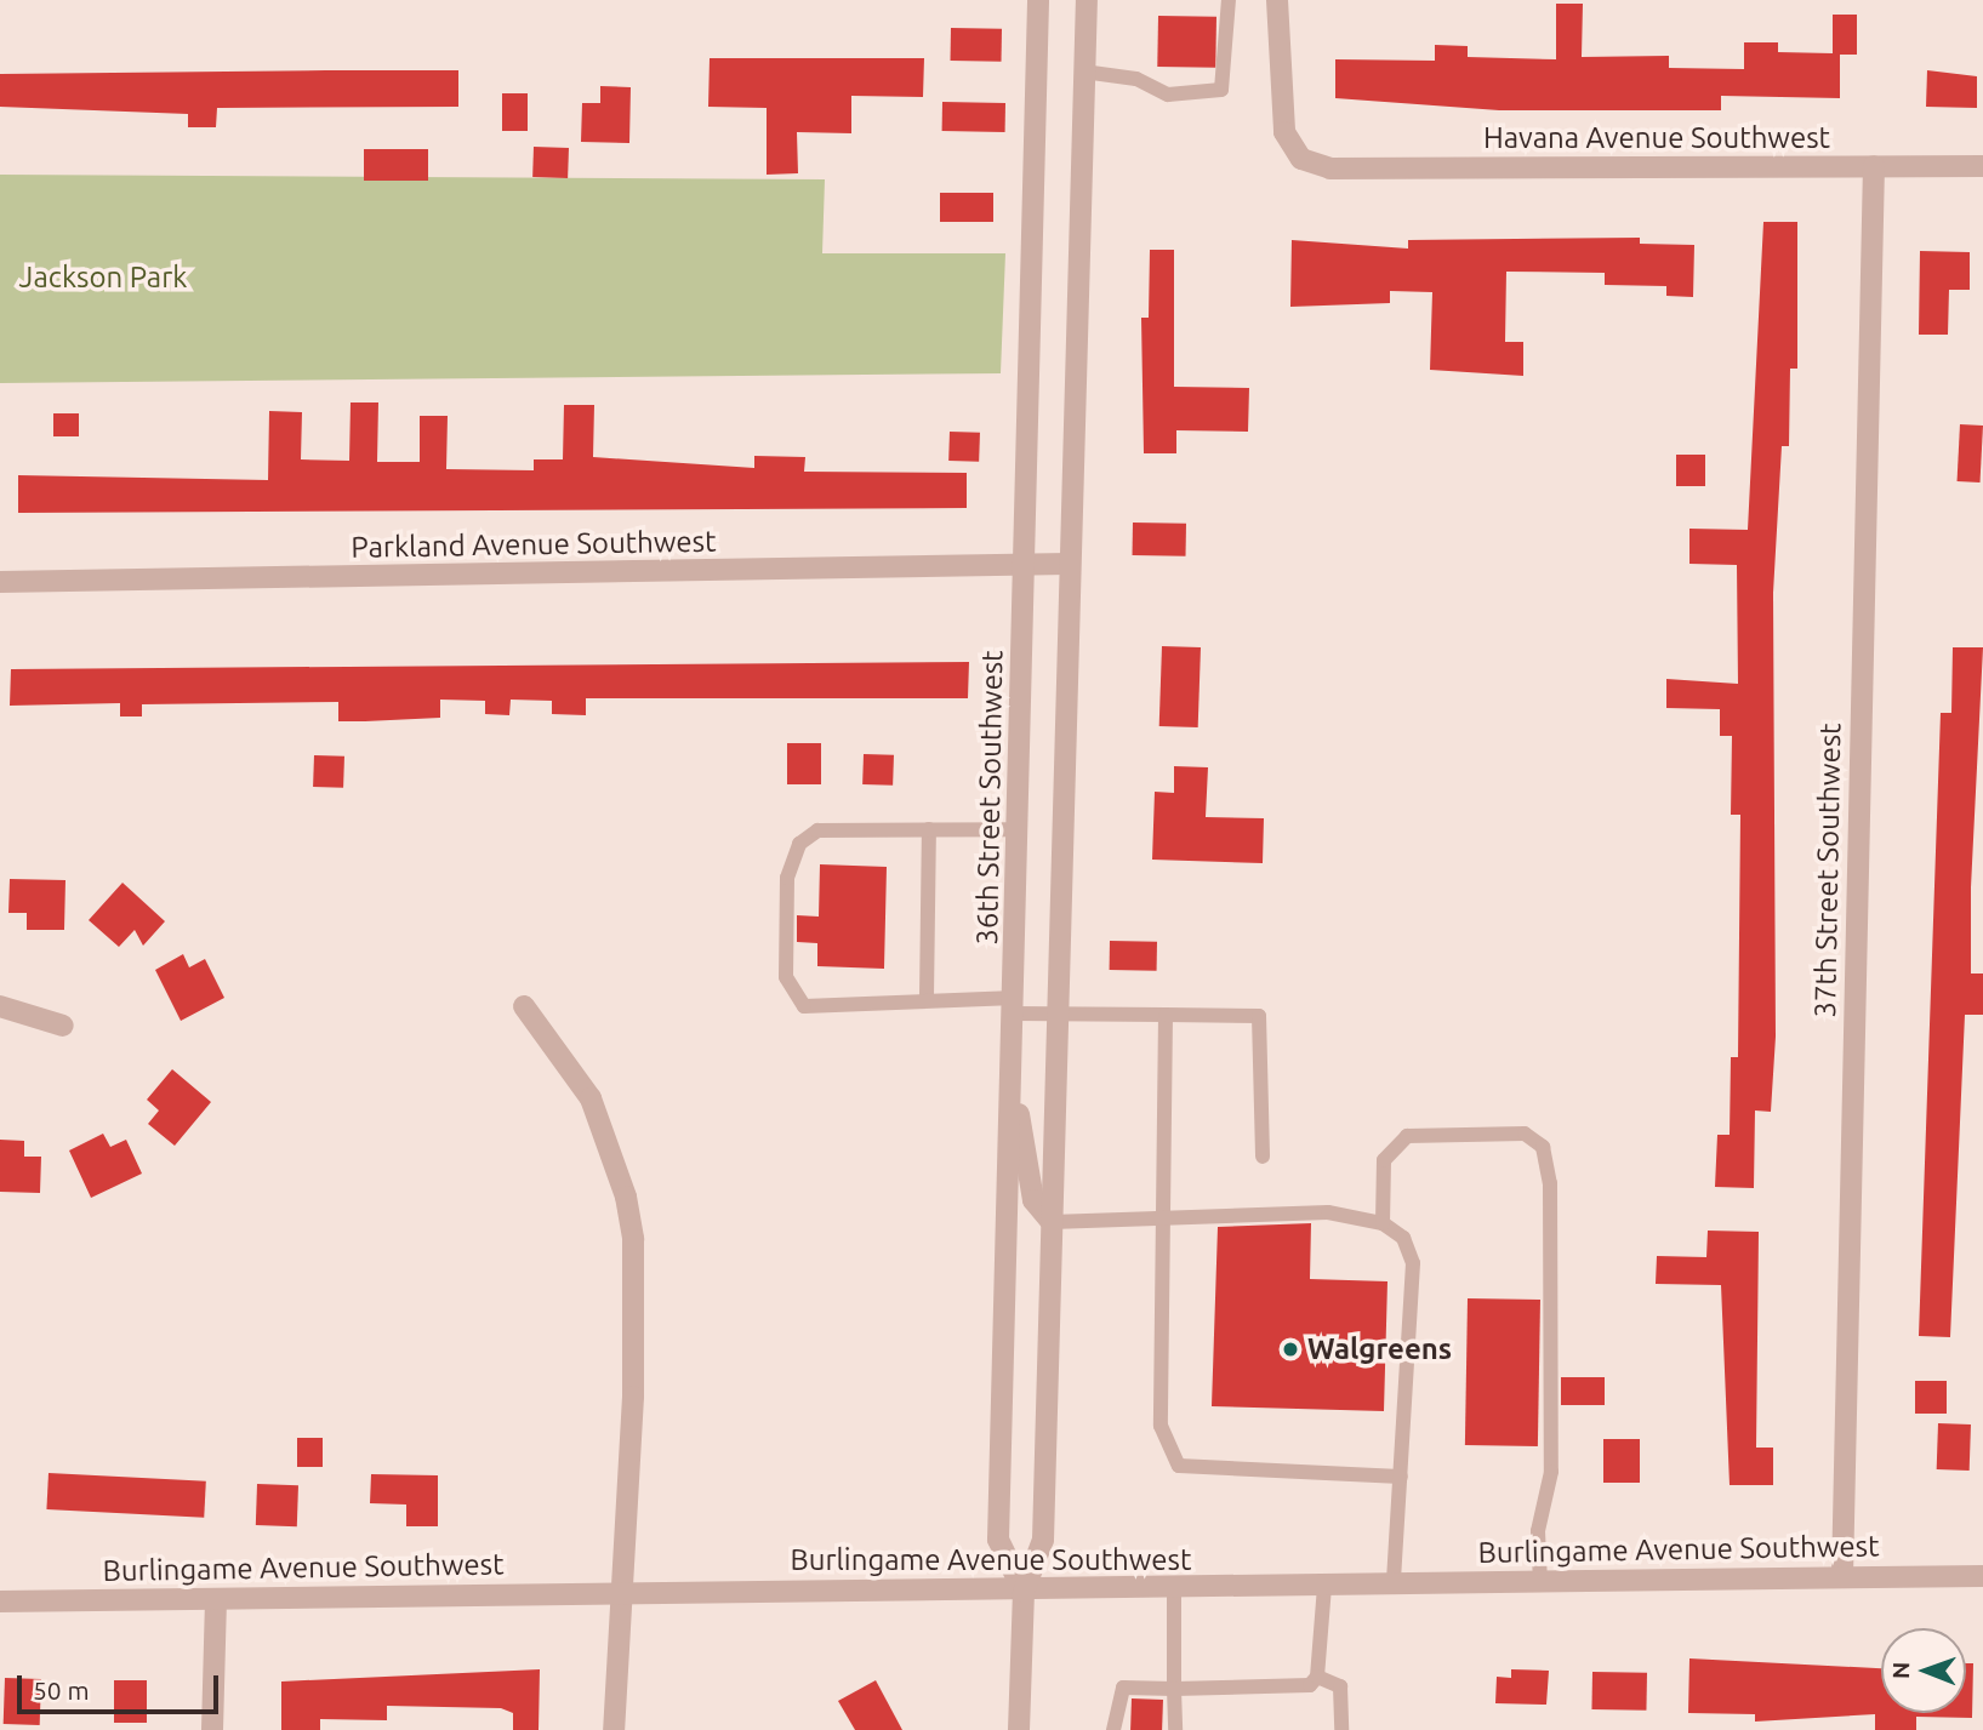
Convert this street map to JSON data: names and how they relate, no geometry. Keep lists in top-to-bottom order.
{
  "streets": {
    "street": [
      "Havana Avenue Southwest",
      "Parkland Avenue Southwest",
      "36th Street Southwest",
      "37th Street Southwest",
      "Burlingame Avenue Southwest"
    ]
  },
  "crossings": [
    ["Havana Avenue Southwest", "37th Street Southwest"],
    ["Parkland Avenue Southwest", "36th Street Southwest"],
    ["36th Street Southwest", "Burlingame Avenue Southwest"],
    ["37th Street Southwest", "Burlingame Avenue Southwest"]
  ],
  "parks": ["Jackson Park"],
  "places": ["Walgreens"],
  "scale_bar": "50 m",
  "north": "left"
}
